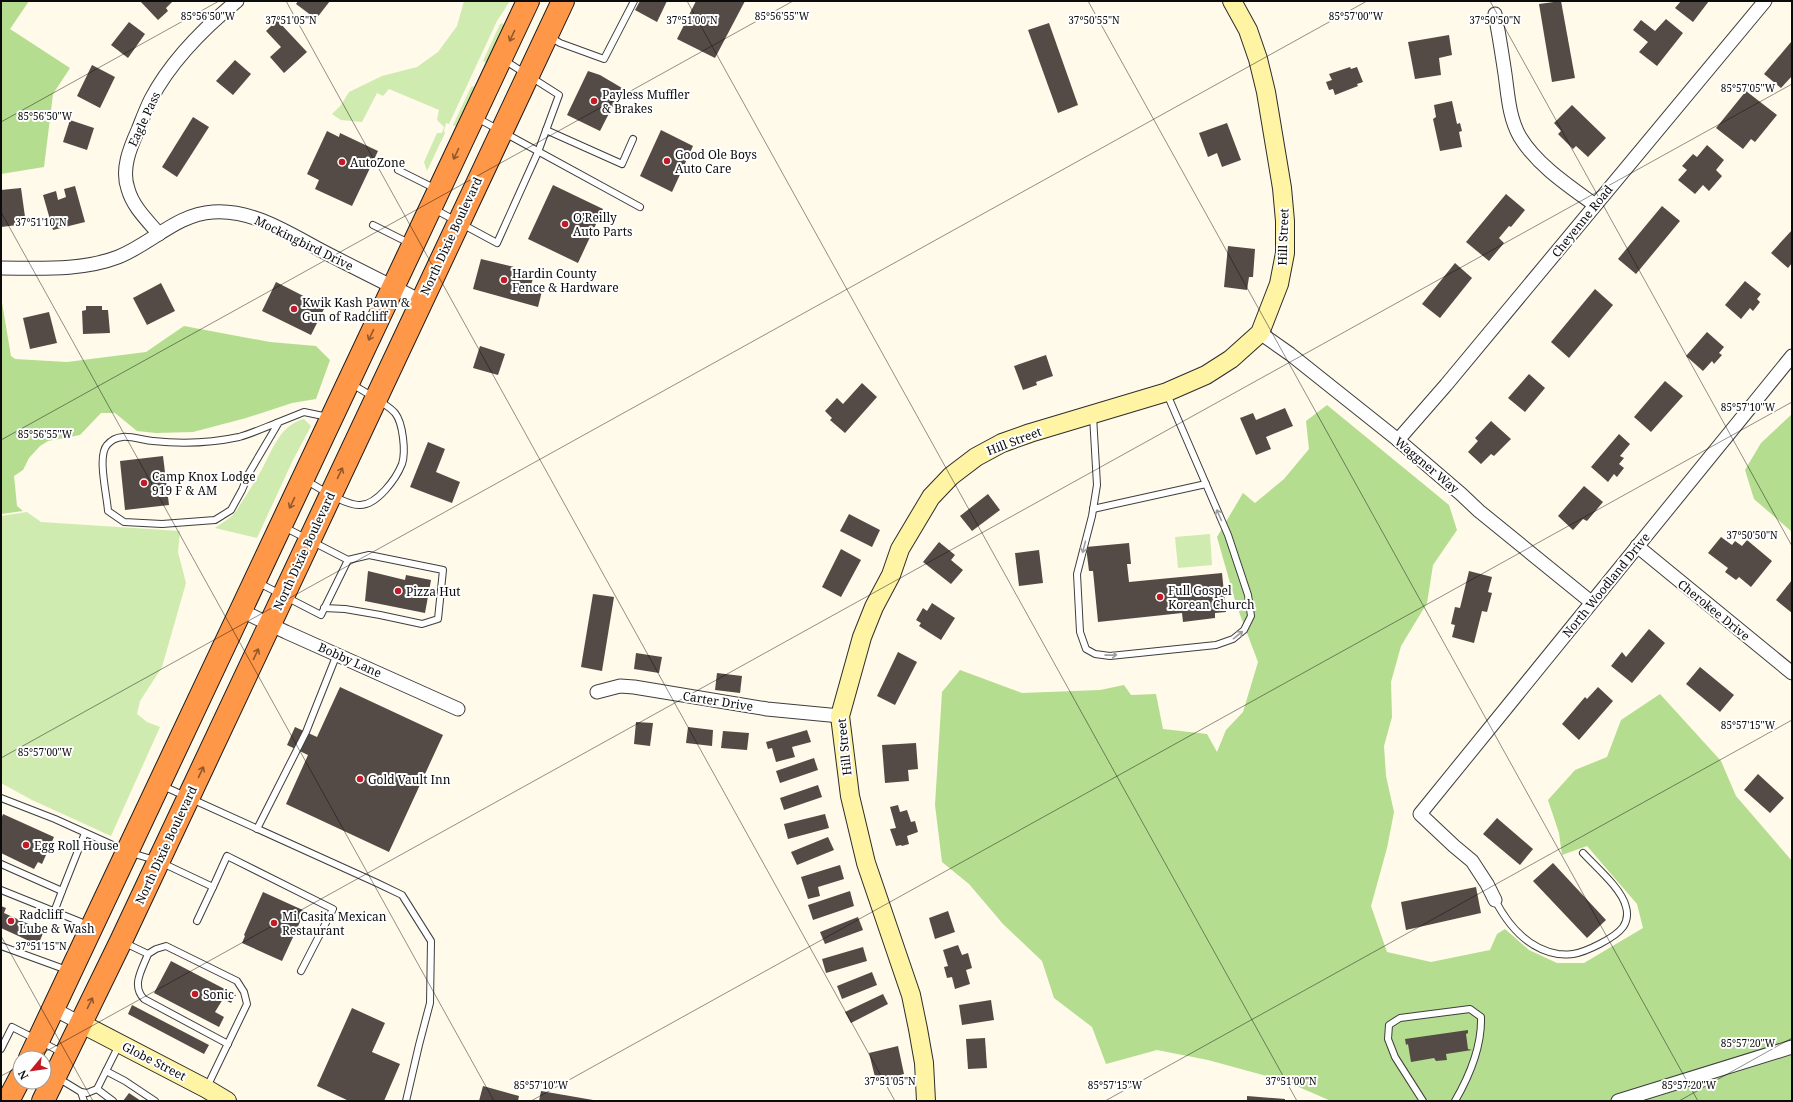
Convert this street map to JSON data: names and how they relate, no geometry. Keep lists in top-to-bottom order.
{
  "streets": {
    "highway": ["North Dixie Boulevard"],
    "street": [
      "Eagle Pass",
      "Cheyenne Road",
      "Hill Street",
      "Mockingbird Drive",
      "Waggner Way",
      "North Woodland Drive",
      "Cherokee Drive",
      "Bobby Lane",
      "Carter Drive",
      "Globe Street"
    ]
  },
  "crossings": [
    ["Eagle Pass", "Mockingbird Drive"],
    ["Cheyenne Road", "Waggner Way"],
    ["North Dixie Boulevard", "Mockingbird Drive"],
    ["North Dixie Boulevard", "Bobby Lane"],
    ["North Dixie Boulevard", "Globe Street"],
    ["Hill Street", "Waggner Way"],
    ["Hill Street", "Carter Drive"],
    ["Waggner Way", "North Woodland Drive"],
    ["North Woodland Drive", "Cherokee Drive"]
  ],
  "places": [
    "Payless Muffler & Brakes",
    "Good Ole Boys Auto Care",
    "AutoZone",
    "O'Reilly Auto Parts",
    "Hardin County Fence & Hardware",
    "Kwik Kash Pawn & Gun of Radcliff",
    "Camp Knox Lodge 919 F & AM",
    "Pizza Hut",
    "Full Gospel Korean Church",
    "Gold Vault Inn",
    "Egg Roll House",
    "Radcliff Lube & Wash",
    "Mi Casita Mexican Restaurant",
    "Sonic"
  ],
  "north": "bottom left",
  "coordinates": [
    "85°56'50\"W",
    "85°56'55\"W",
    "85°57'00\"W",
    "37°51'05\"N",
    "37°51'00\"N",
    "37°50'55\"N",
    "37°50'50\"N",
    "85°57'05\"W",
    "37°51'10\"N",
    "85°57'10\"W",
    "85°57'15\"W",
    "37°51'15\"N",
    "85°57'20\"W"
  ]
}
